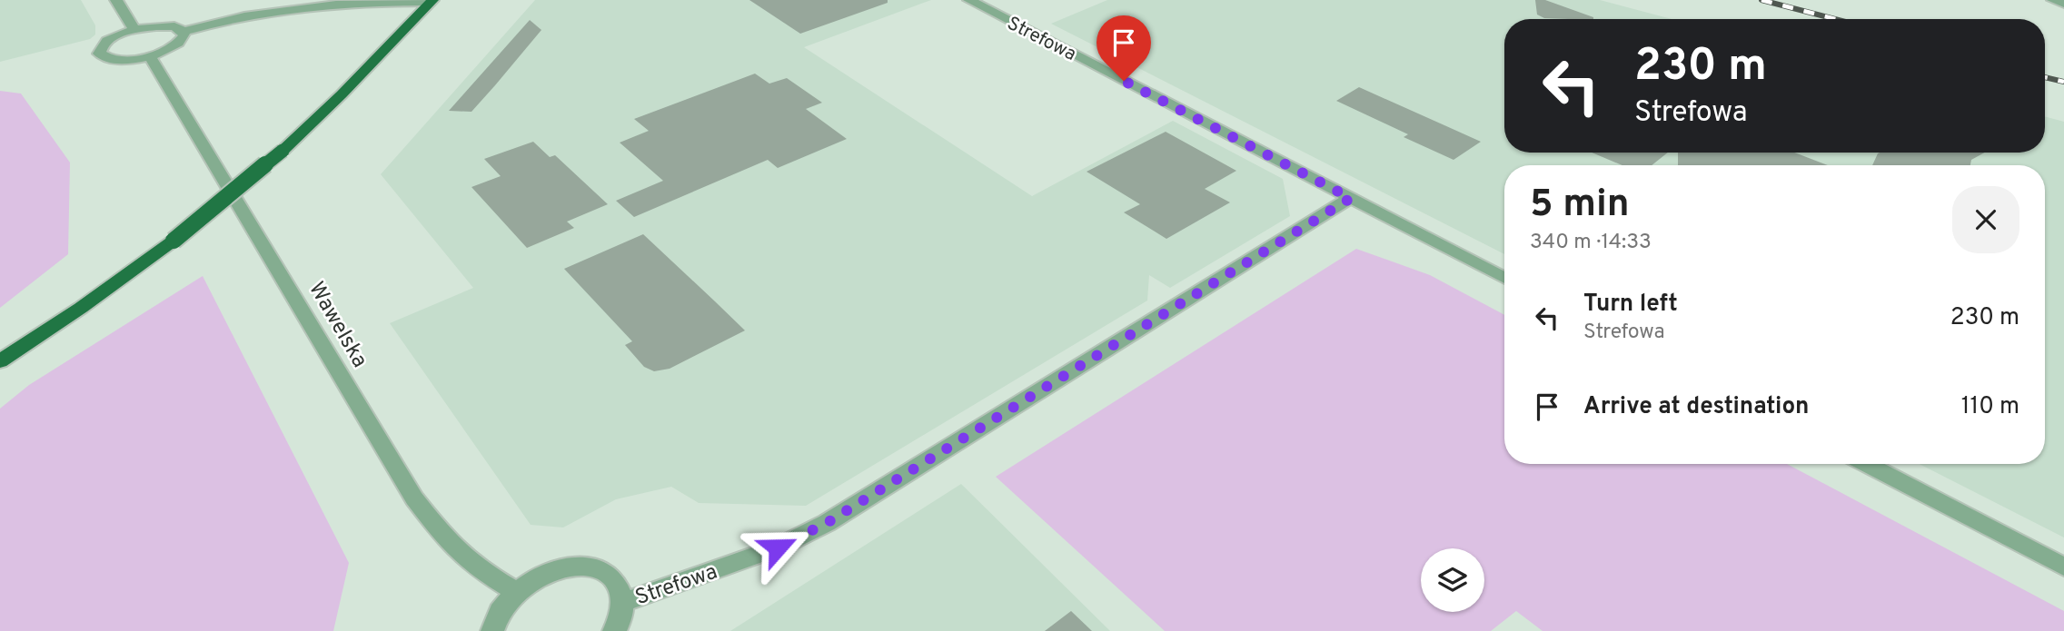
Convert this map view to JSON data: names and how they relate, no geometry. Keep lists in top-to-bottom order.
{
  "streets": {
    "street": ["Strefowa", "Wawelska"]
  },
  "page": {
    "turn": ["230 m", "Strefowa"],
    "heading": ["5 min", "340 m · 14:33"],
    "list": [
      {
        "name": "Turn left",
        "note": "Strefowa",
        "value": "230 m"
      },
      {
        "name": "Arrive at destination",
        "value": "110 m"
      }
    ]
  }
}
